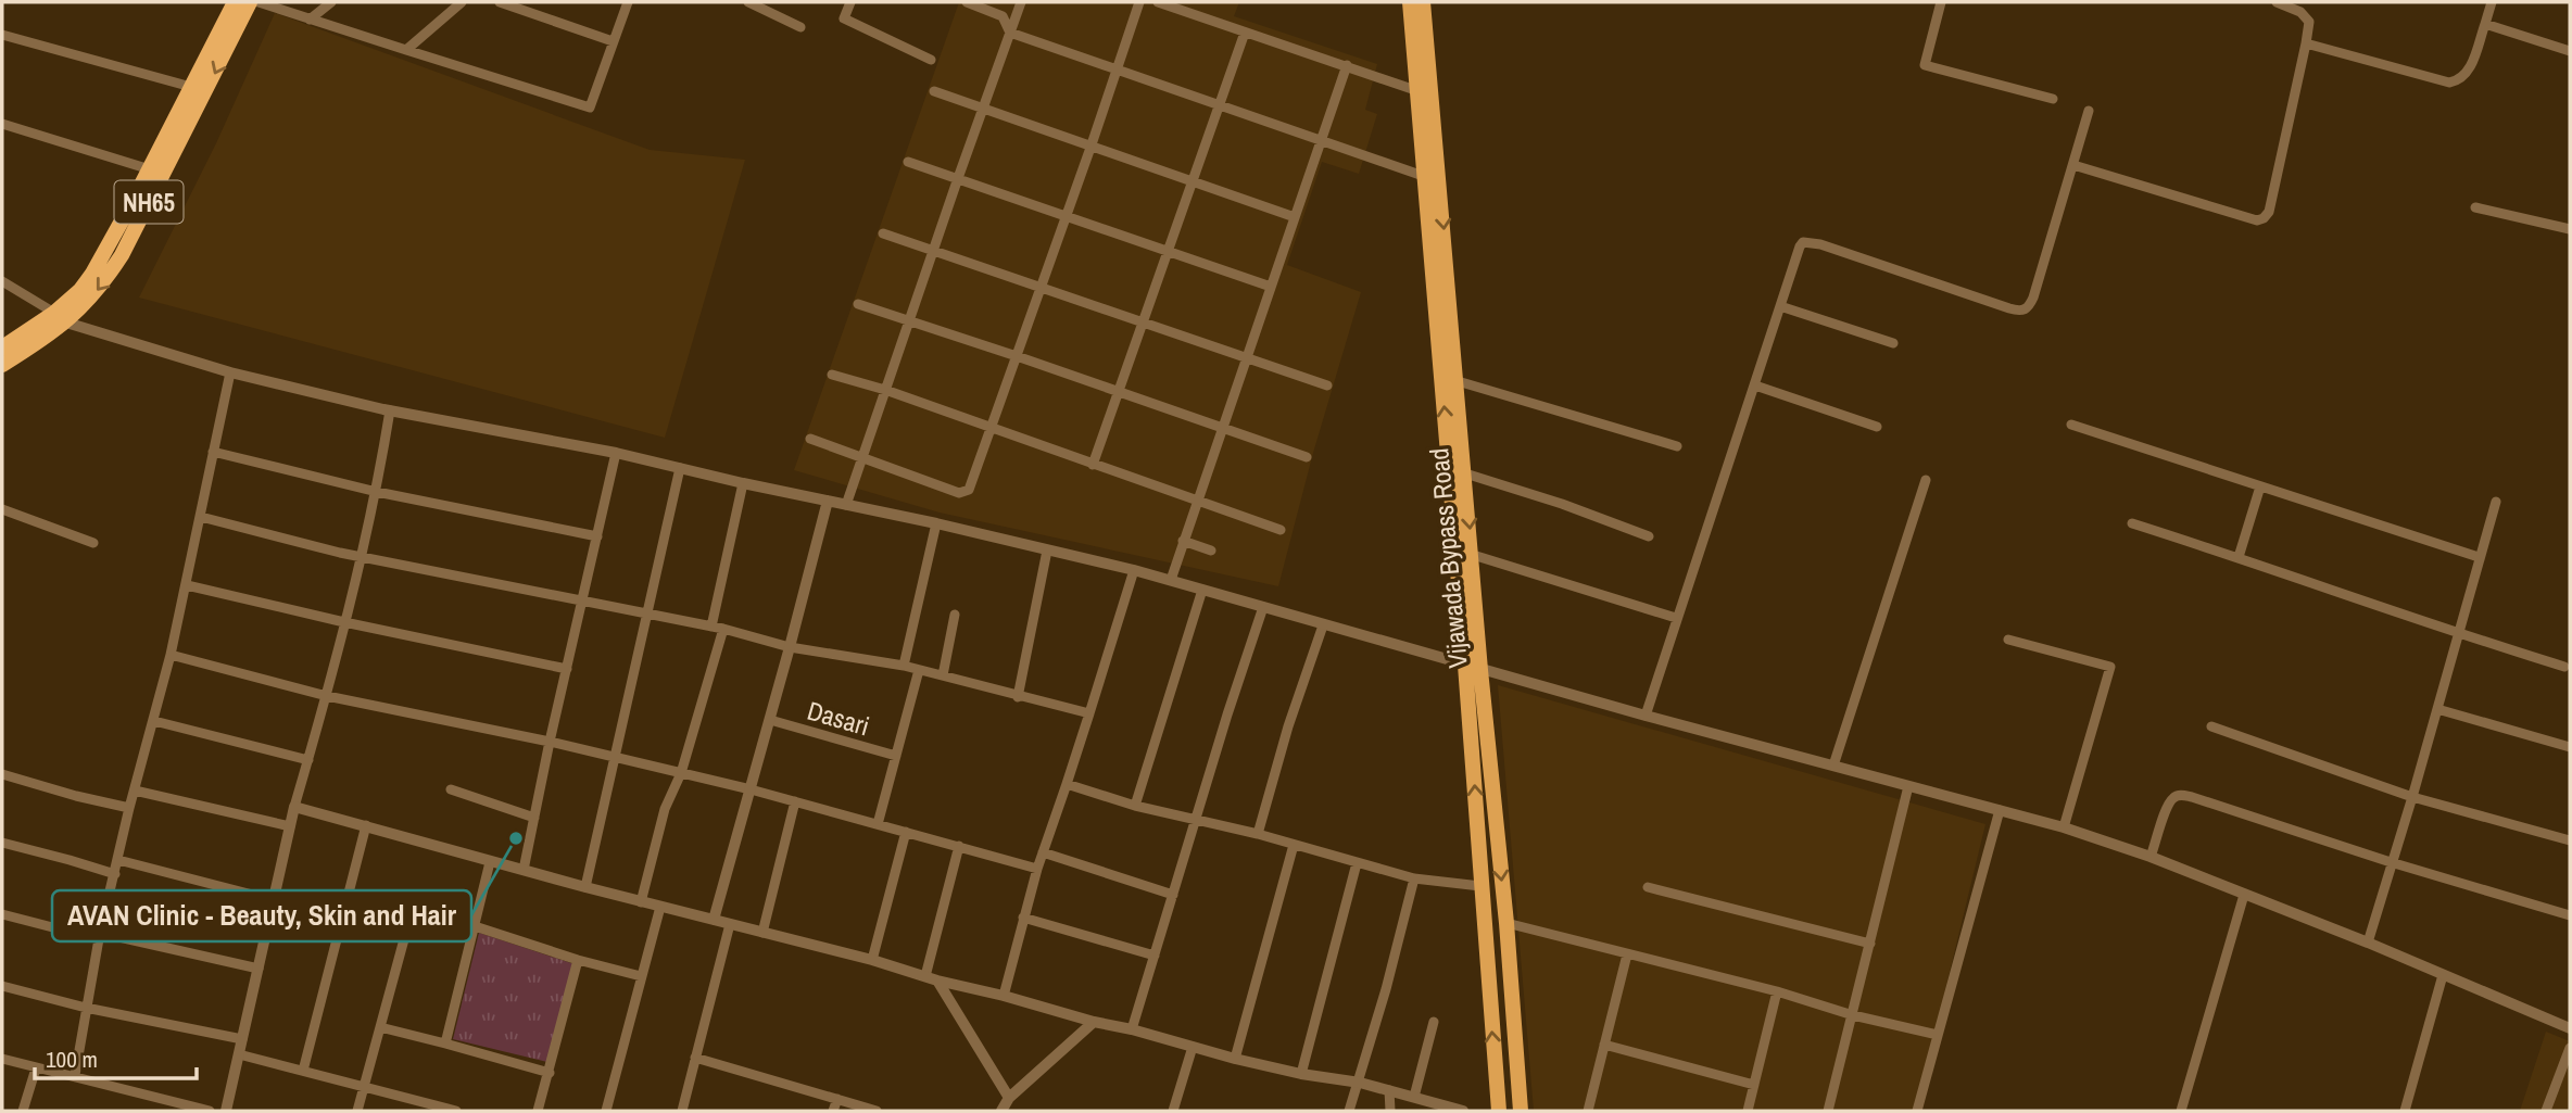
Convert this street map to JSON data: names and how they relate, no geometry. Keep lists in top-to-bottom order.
{
  "streets": {
    "highway": ["NH65"],
    "main road": ["Vijawada Bypass Road"],
    "street": ["Dasari"]
  },
  "places": ["AVAN Clinic - Beauty, Skin and Hair"],
  "scale_bar": "100 m"
}
